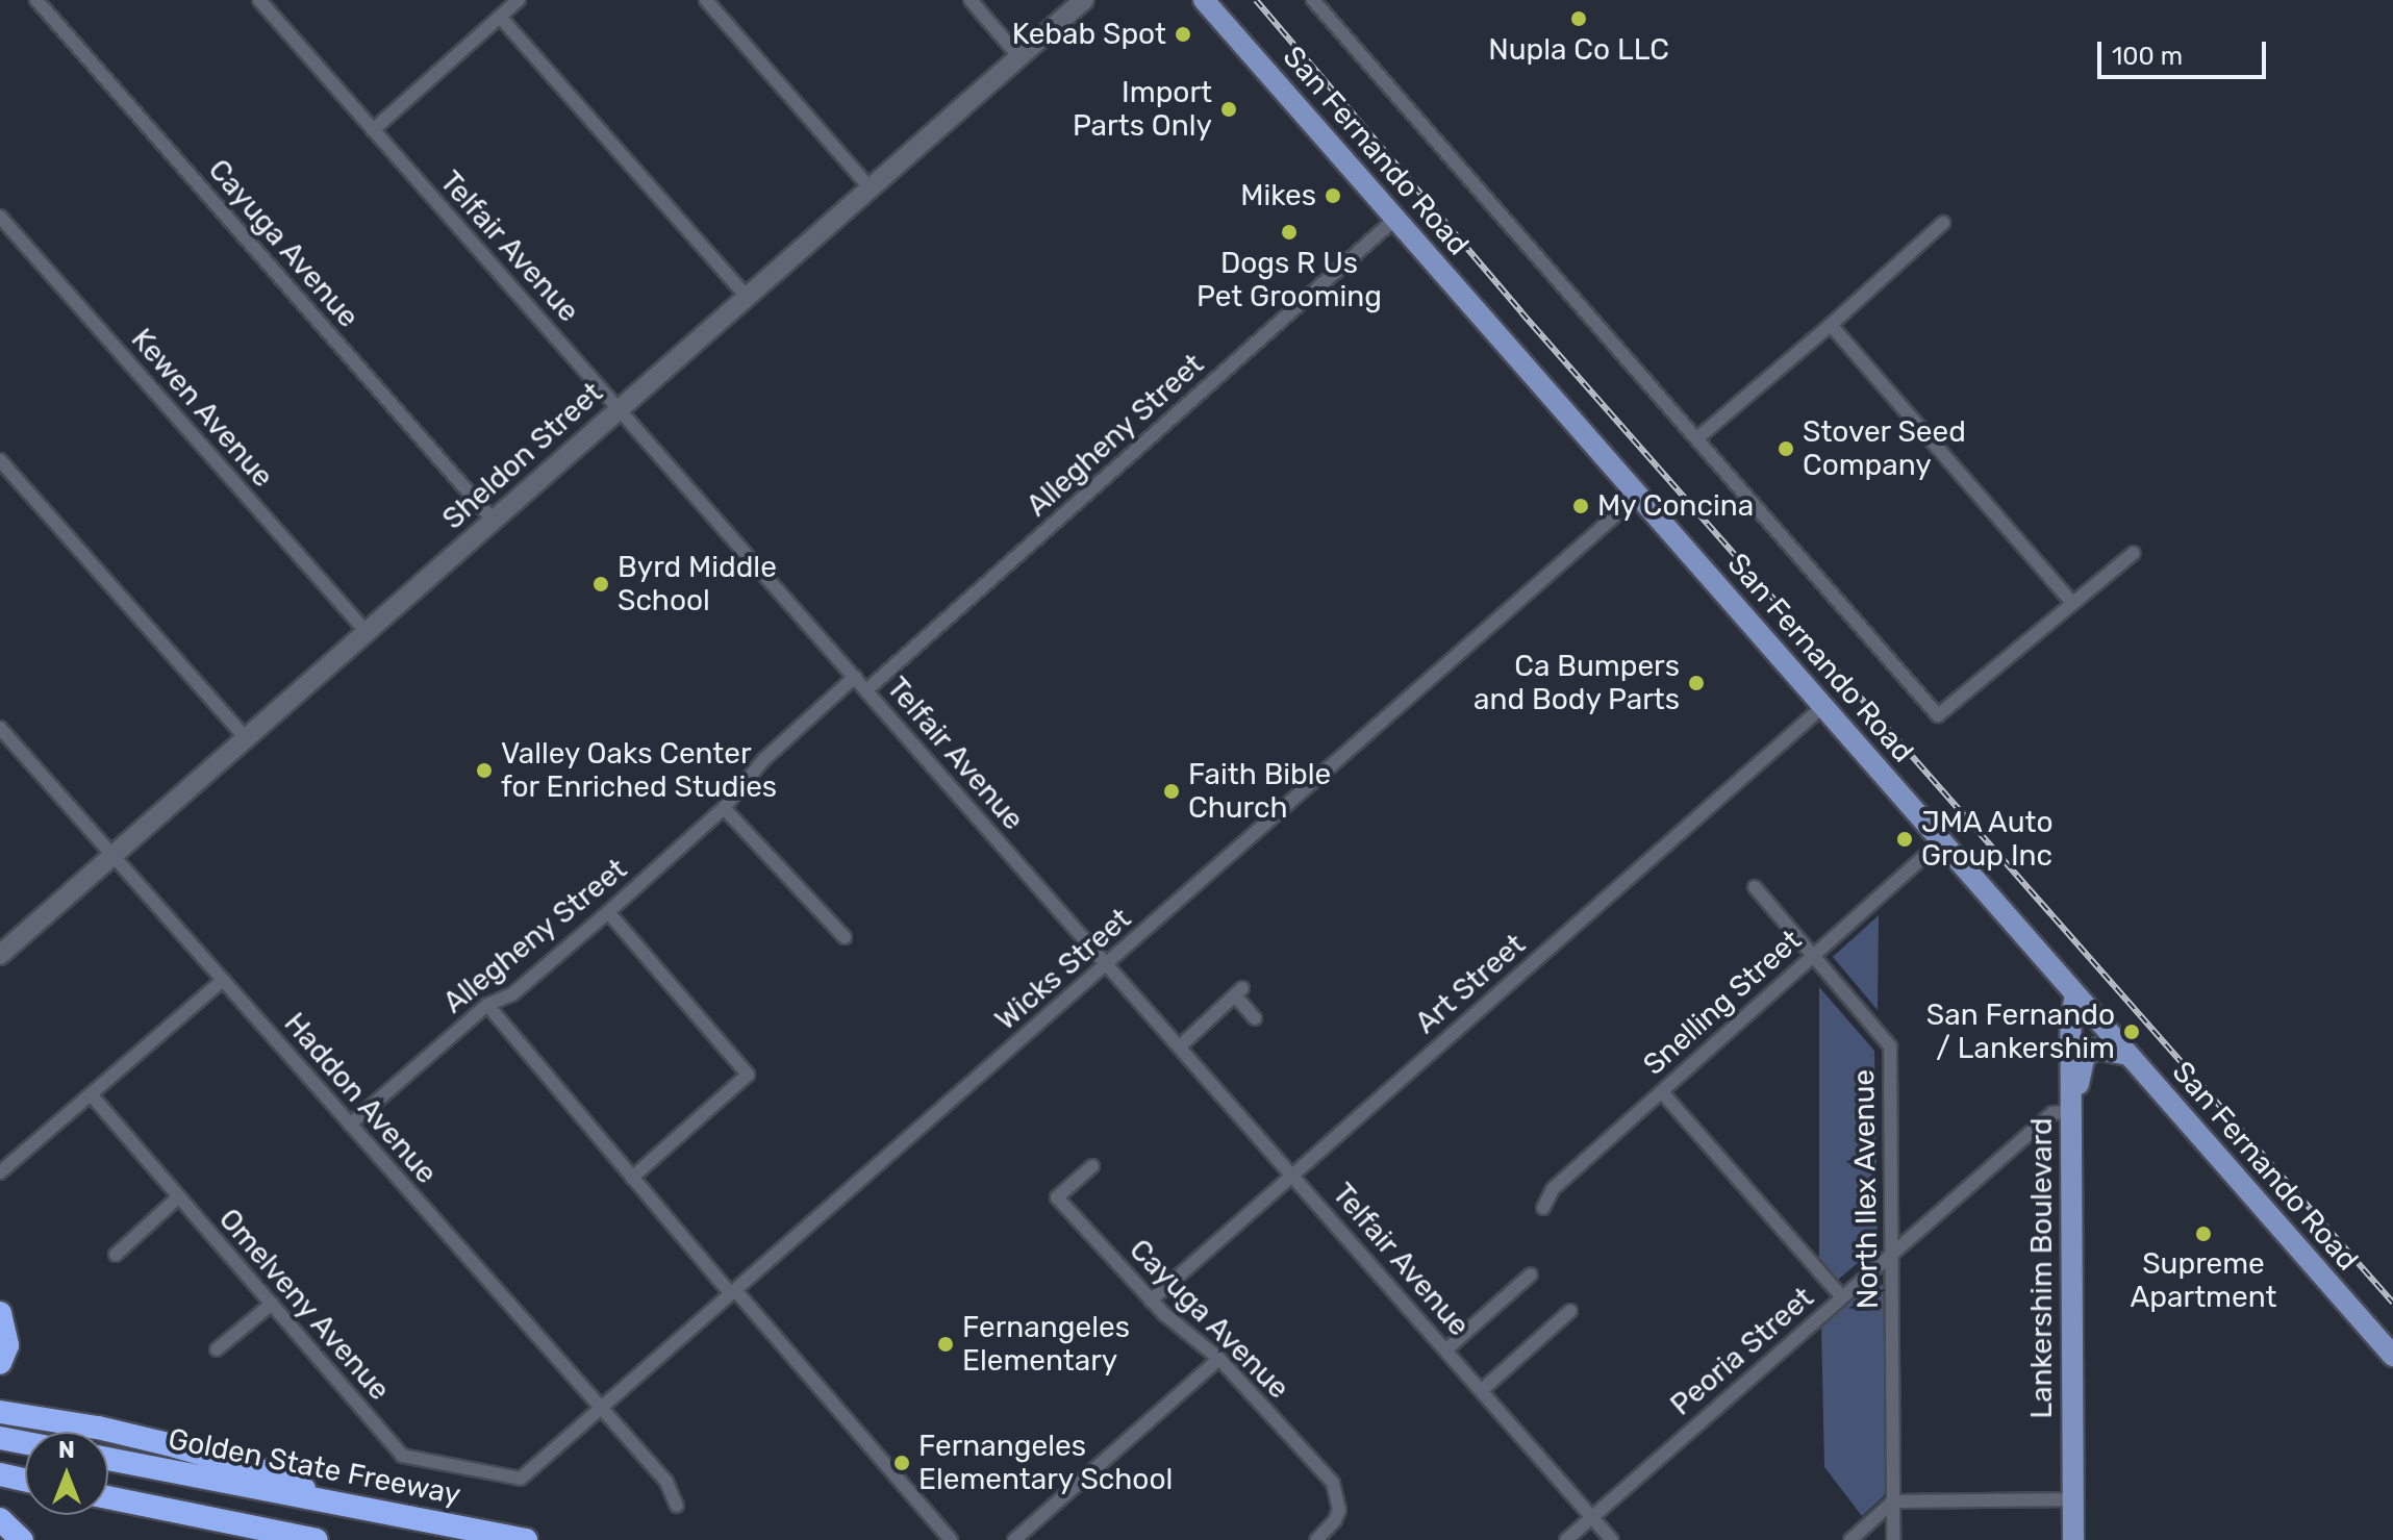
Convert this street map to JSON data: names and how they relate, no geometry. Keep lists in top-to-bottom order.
{
  "streets": {
    "highway": ["Golden State Freeway"],
    "main road": ["San Fernando Road", "Sheldon Street", "Lankershim Boulevard"],
    "street": [
      "Cayuga Avenue",
      "Telfair Avenue",
      "Kewen Avenue",
      "Allegheny Street",
      "Wicks Street",
      "Art Street",
      "Snelling Street",
      "Haddon Avenue",
      "North Ilex Avenue",
      "Omelveny Avenue",
      "Peoria Street"
    ]
  },
  "crossings": [
    ["San Fernando Road", "Allegheny Street"],
    ["San Fernando Road", "Wicks Street"],
    ["San Fernando Road", "Art Street"],
    ["San Fernando Road", "Snelling Street"],
    ["San Fernando Road", "Lankershim Boulevard"],
    ["Cayuga Avenue", "Sheldon Street"],
    ["Cayuga Avenue", "Art Street"],
    ["Telfair Avenue", "Allegheny Street"],
    ["Telfair Avenue", "Sheldon Street"],
    ["Telfair Avenue", "Wicks Street"],
    ["Telfair Avenue", "Art Street"],
    ["Telfair Avenue", "Peoria Street"],
    ["Kewen Avenue", "Sheldon Street"],
    ["Allegheny Street", "Haddon Avenue"],
    ["Sheldon Street", "Haddon Avenue"],
    ["Wicks Street", "Haddon Avenue"],
    ["Wicks Street", "Omelveny Avenue"],
    ["Snelling Street", "North Ilex Avenue"],
    ["North Ilex Avenue", "Peoria Street"],
    ["Lankershim Boulevard", "Peoria Street"]
  ],
  "places": [
    "Nupla Co LLC",
    "Kebab Spot",
    "Import Parts Only",
    "Mikes",
    "Dogs R Us Pet Grooming",
    "Stover Seed Company",
    "My Concina",
    "Byrd Middle School",
    "Ca Bumpers and Body Parts",
    "Valley Oaks Center for Enriched Studies",
    "Faith Bible Church",
    "JMA Auto Group Inc",
    "San Fernando / Lankershim",
    "Supreme Apartment",
    "Fernangeles Elementary",
    "Fernangeles Elementary School"
  ],
  "scale_bar": "100 m",
  "north": "top"
}
